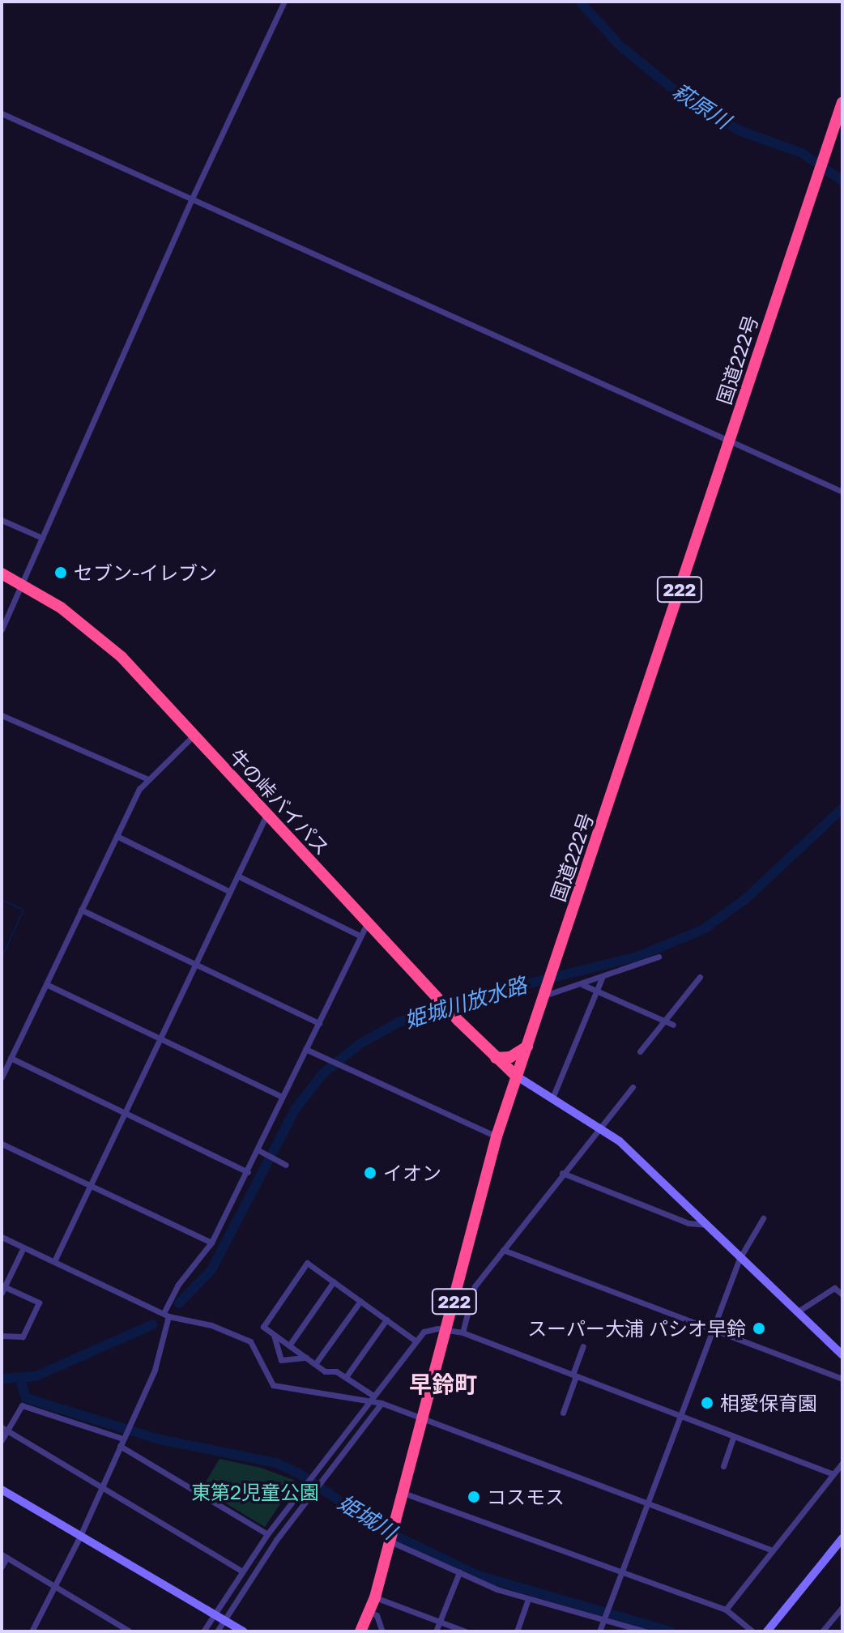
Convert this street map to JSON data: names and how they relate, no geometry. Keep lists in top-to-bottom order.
{
  "streets": {
    "highway": ["国道222号", "222", "牛の峠バイパス"]
  },
  "crossings": [
    ["国道222号", "牛の峠バイパス"]
  ],
  "districts": ["早鈴町"],
  "water": ["萩原川", "姫城川放水路", "姫城川"],
  "parks": ["東第2児童公園"],
  "places": [
    "セブン-イレブン",
    "イオン",
    "スーパー大浦 パシオ早鈴",
    "相愛保育園",
    "コスモス"
  ]
}
